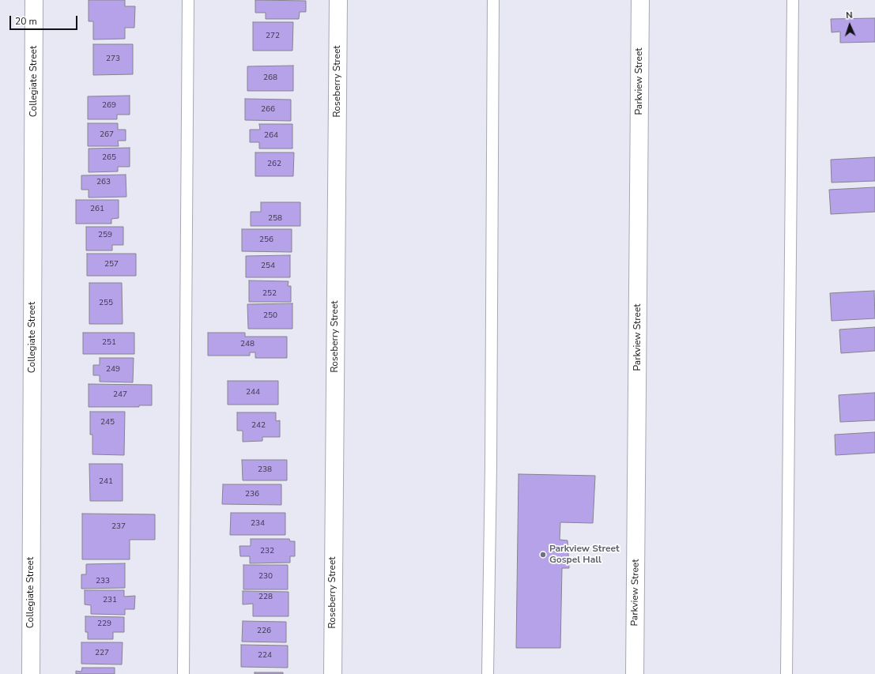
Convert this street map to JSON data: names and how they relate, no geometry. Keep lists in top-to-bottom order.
{
  "streets": {
    "street": ["Collegiate Street", "Roseberry Street", "Parkview Street"]
  },
  "places": ["Parkview Street Gospel Hall"],
  "house_numbers": [
    "272",
    "273",
    "268",
    "269",
    "266",
    "267",
    "264",
    "265",
    "262",
    "263",
    "261",
    "258",
    "259",
    "256",
    "257",
    "254",
    "252",
    "255",
    "250",
    "251",
    "248",
    "249",
    "244",
    "247",
    "245",
    "242",
    "238",
    "241",
    "236",
    "234",
    "237",
    "232",
    "230",
    "233",
    "228",
    "231",
    "229",
    "226",
    "227",
    "224"
  ],
  "scale_bar": "20 m",
  "north": "top"
}
